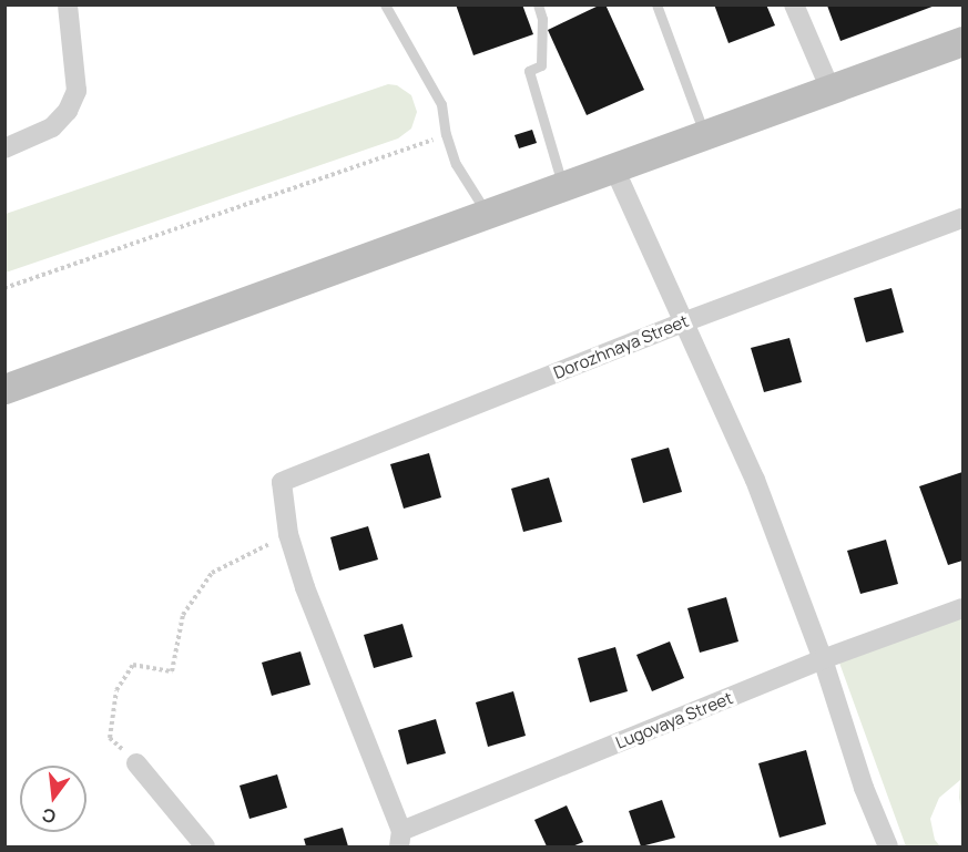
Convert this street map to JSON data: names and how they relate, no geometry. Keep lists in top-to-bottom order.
{
  "streets": {
    "street": ["Dorozhnaya Street", "Lugovaya Street"]
  },
  "north": "bottom"
}
